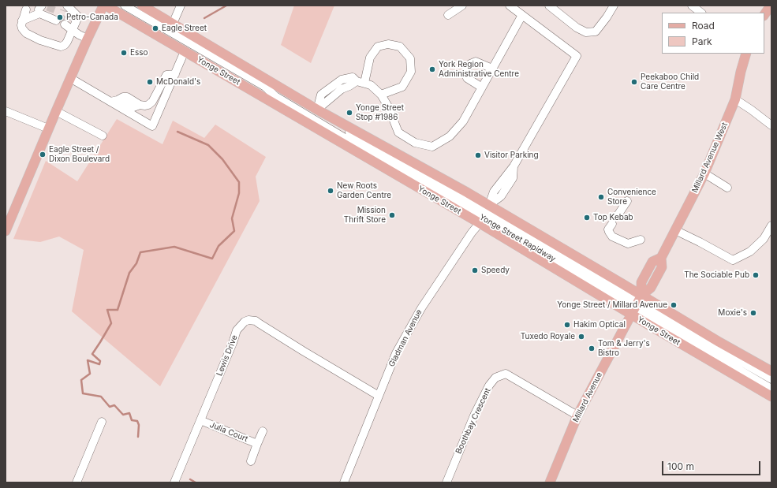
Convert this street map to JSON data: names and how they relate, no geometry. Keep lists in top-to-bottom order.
{
  "streets": {
    "main road": ["Yonge Street", "Millard Avenue West", "Millard Avenue"],
    "street": [
      "Yonge Street Rapidway",
      "Gladman Avenue",
      "Lewis Drive",
      "Boothbay Crescent",
      "Julia Court"
    ]
  },
  "crossings": [
    ["Yonge Street", "Millard Avenue West"],
    ["Yonge Street", "Yonge Street Rapidway"],
    ["Yonge Street", "Gladman Avenue"],
    ["Yonge Street", "Millard Avenue"],
    ["Millard Avenue West", "Millard Avenue"],
    ["Yonge Street Rapidway", "Gladman Avenue"],
    ["Gladman Avenue", "Lewis Drive"],
    ["Lewis Drive", "Julia Court"],
    ["Millard Avenue", "Boothbay Crescent"]
  ],
  "places": [
    "Petro-Canada",
    "Eagle Street",
    "Esso",
    "York Region Administrative Centre",
    "McDonald's",
    "Peekaboo Child Care Centre",
    "Yonge Street Stop #1986",
    "Eagle Street / Dixon Boulevard",
    "Visitor Parking",
    "New Roots Garden Centre",
    "Convenience Store",
    "Mission Thrift Store",
    "Top Kebab",
    "Speedy",
    "The Sociable Pub",
    "Yonge Street / Millard Avenue",
    "Moxie's",
    "Hakim Optical",
    "Tuxedo Royale",
    "Tom & Jerry's Bistro"
  ],
  "legend": ["Road", "Park"],
  "scale_bar": "100 m"
}
